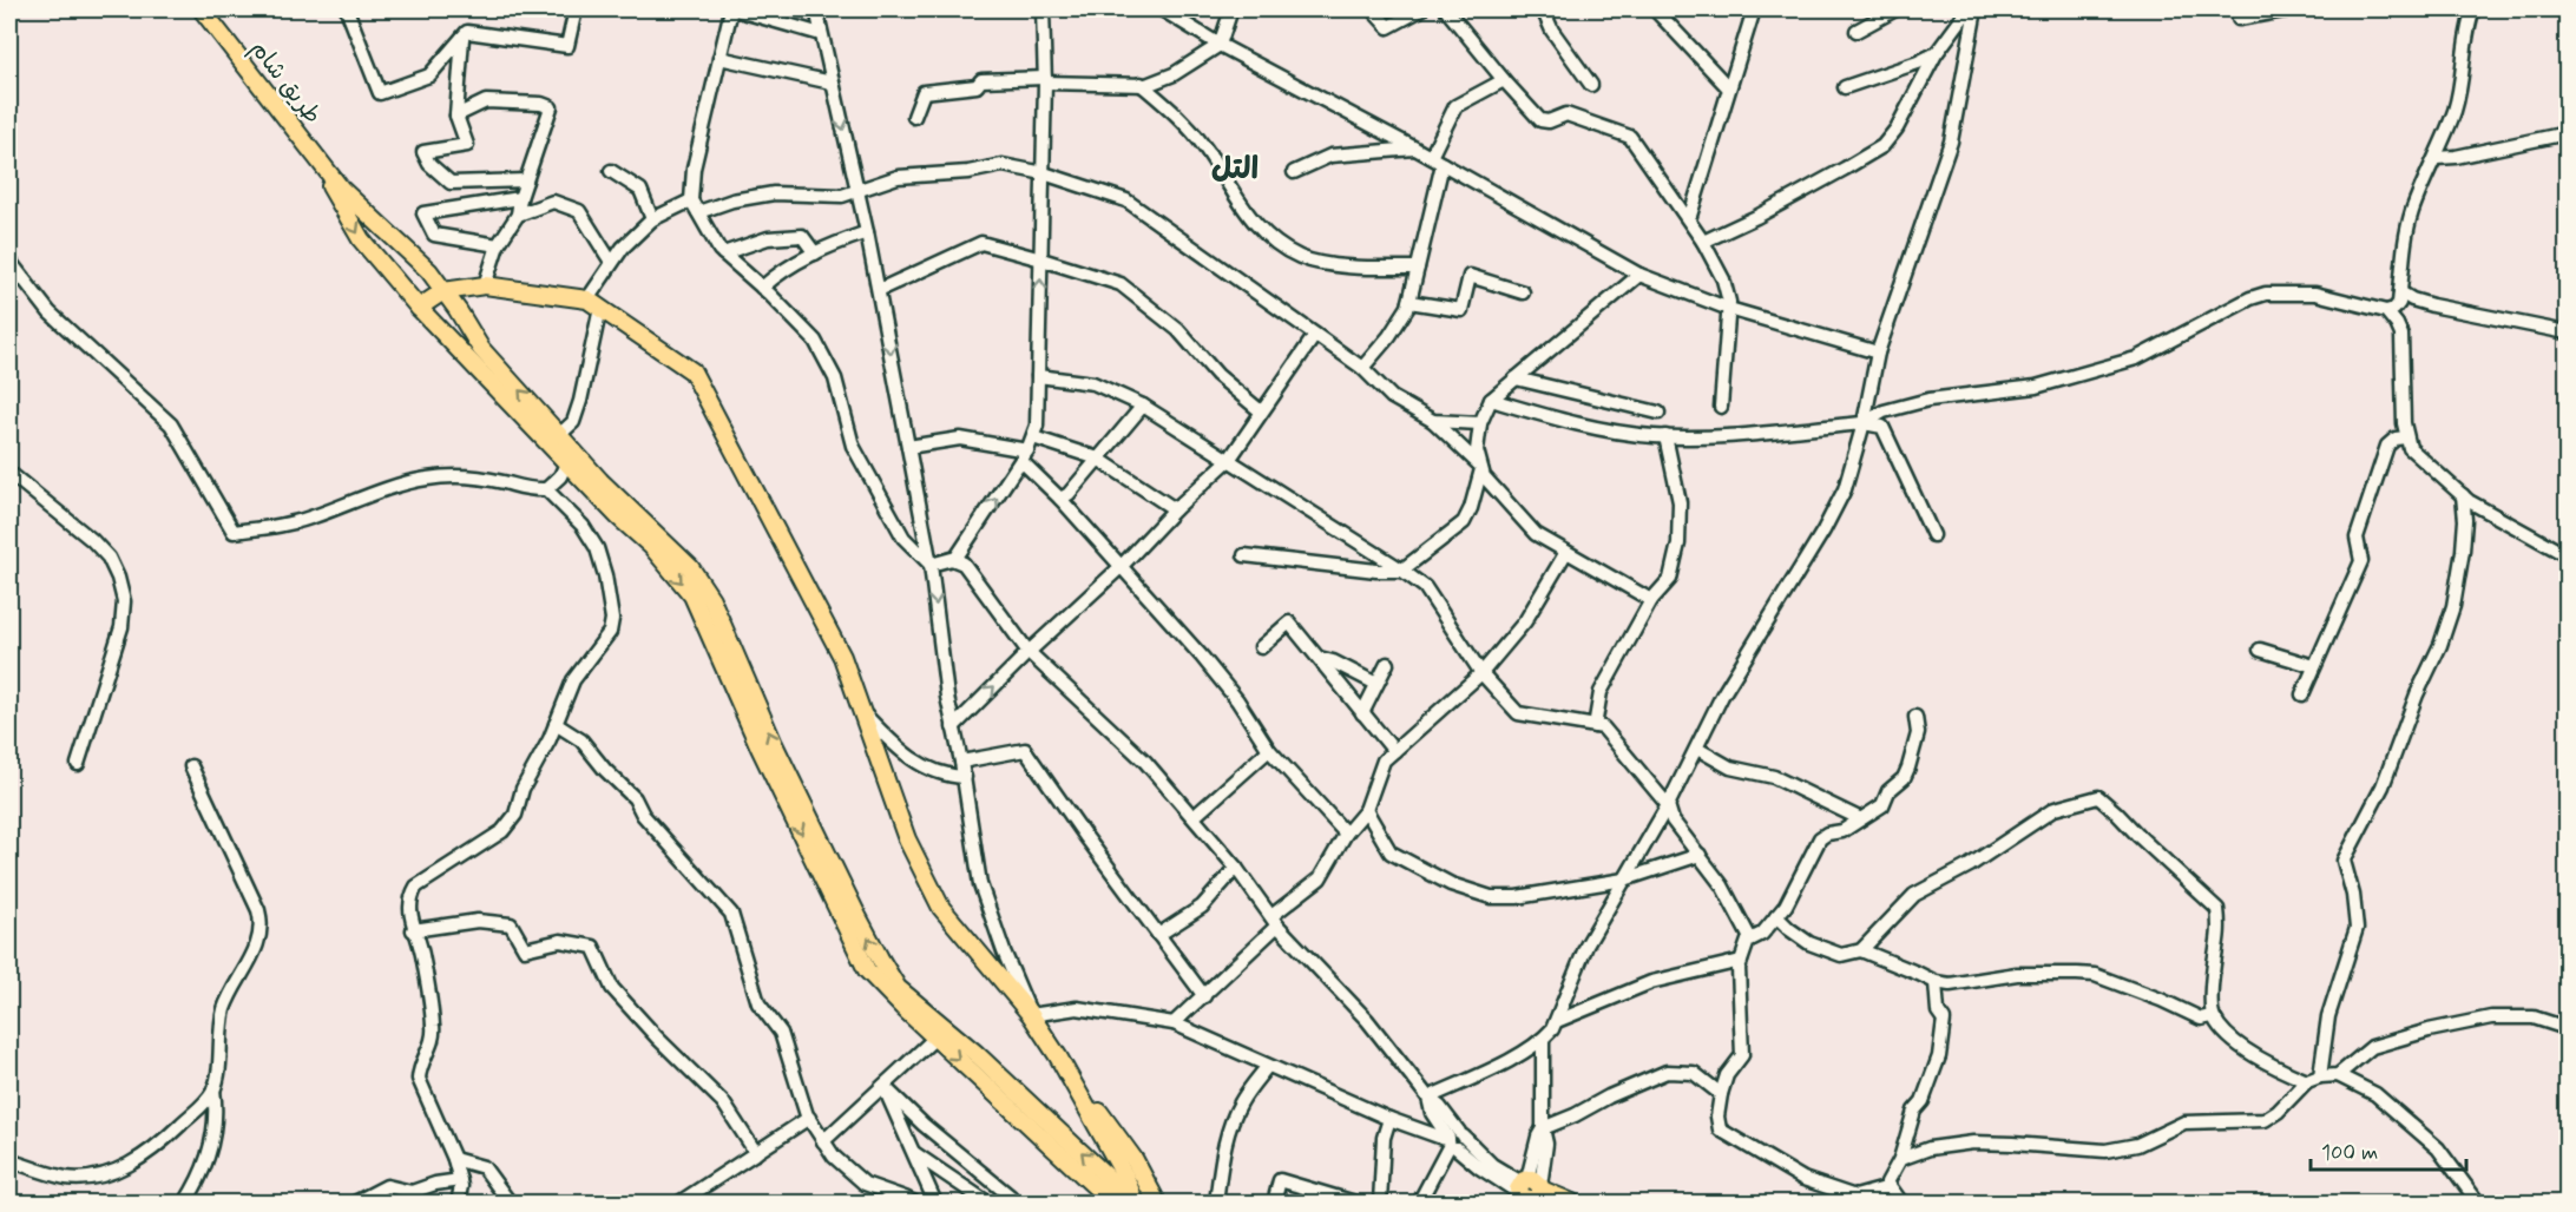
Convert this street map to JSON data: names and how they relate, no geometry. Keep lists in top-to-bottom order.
{
  "streets": {
    "main road": ["طريق شام"]
  },
  "districts": ["التل"],
  "scale_bar": "100 m"
}
